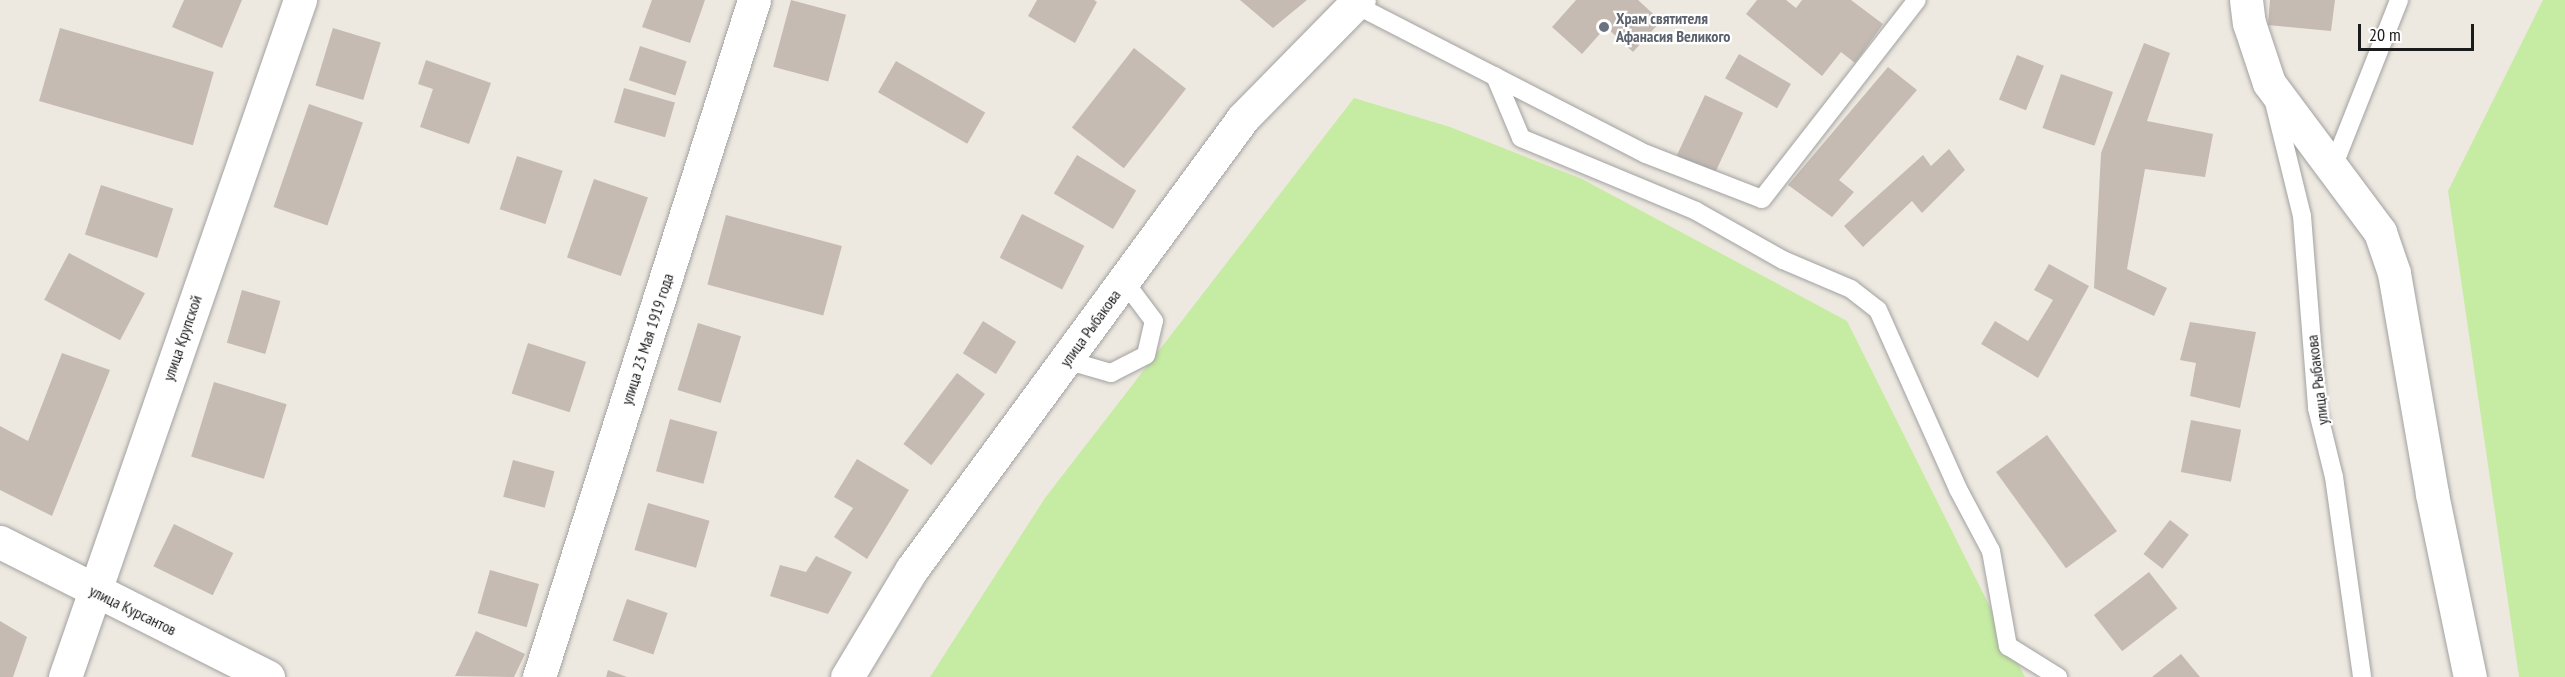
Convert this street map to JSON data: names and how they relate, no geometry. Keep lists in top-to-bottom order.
{
  "streets": {
    "street": [
      "улица Рыбакова",
      "улица Крупской",
      "улица 23 Мая 1919 года",
      "улица Курсантов"
    ]
  },
  "crossings": [
    ["улица Крупской", "улица Курсантов"]
  ],
  "places": ["Храм святителя Афанасия Великого"],
  "scale_bar": "20 m"
}
